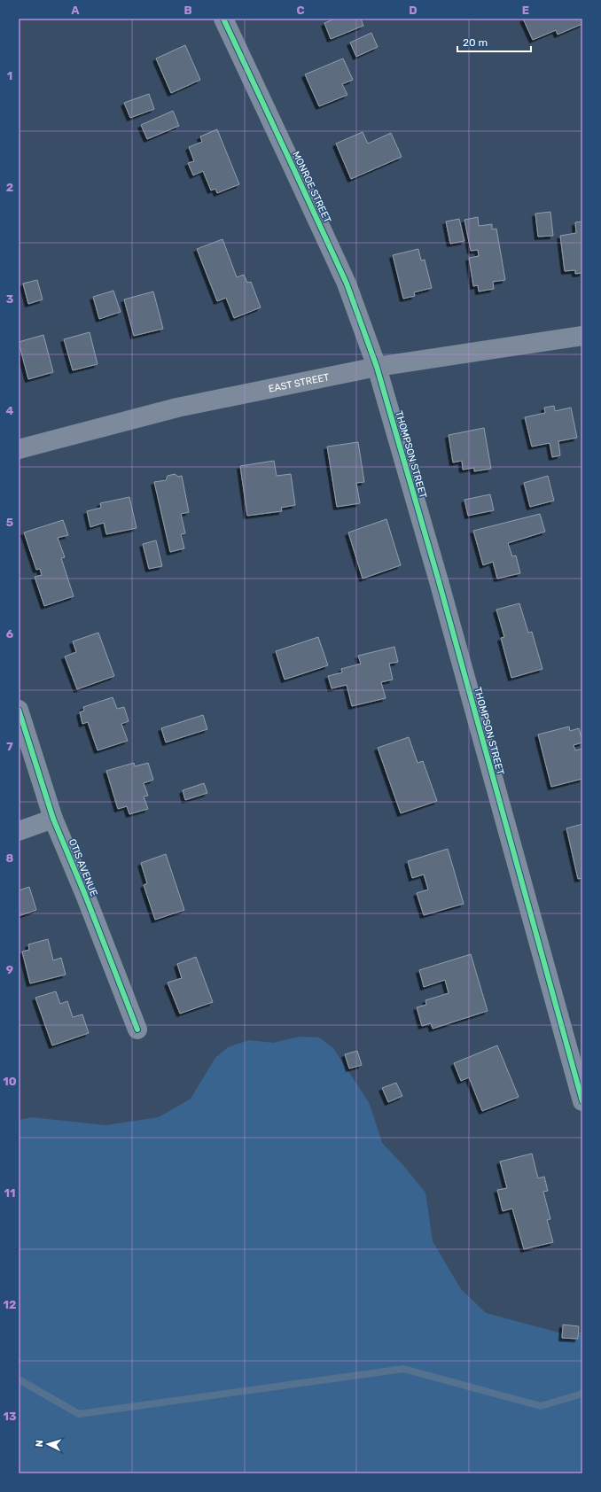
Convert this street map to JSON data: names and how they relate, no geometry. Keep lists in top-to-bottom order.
{
  "streets": {
    "main road": ["EAST STREET"],
    "street": ["MONROE STREET", "THOMPSON STREET", "OTIS AVENUE"]
  },
  "crossings": [
    ["MONROE STREET", "EAST STREET"],
    ["MONROE STREET", "THOMPSON STREET"],
    ["EAST STREET", "THOMPSON STREET"]
  ],
  "scale_bar": "20 m",
  "north": "left",
  "grid": {
    "columns": [
      "A",
      "B",
      "C",
      "D",
      "E"
    ],
    "rows": [
      "1",
      "2",
      "3",
      "4",
      "5",
      "6",
      "7",
      "8",
      "9",
      "10",
      "11",
      "12",
      "13"
    ]
  }
}
